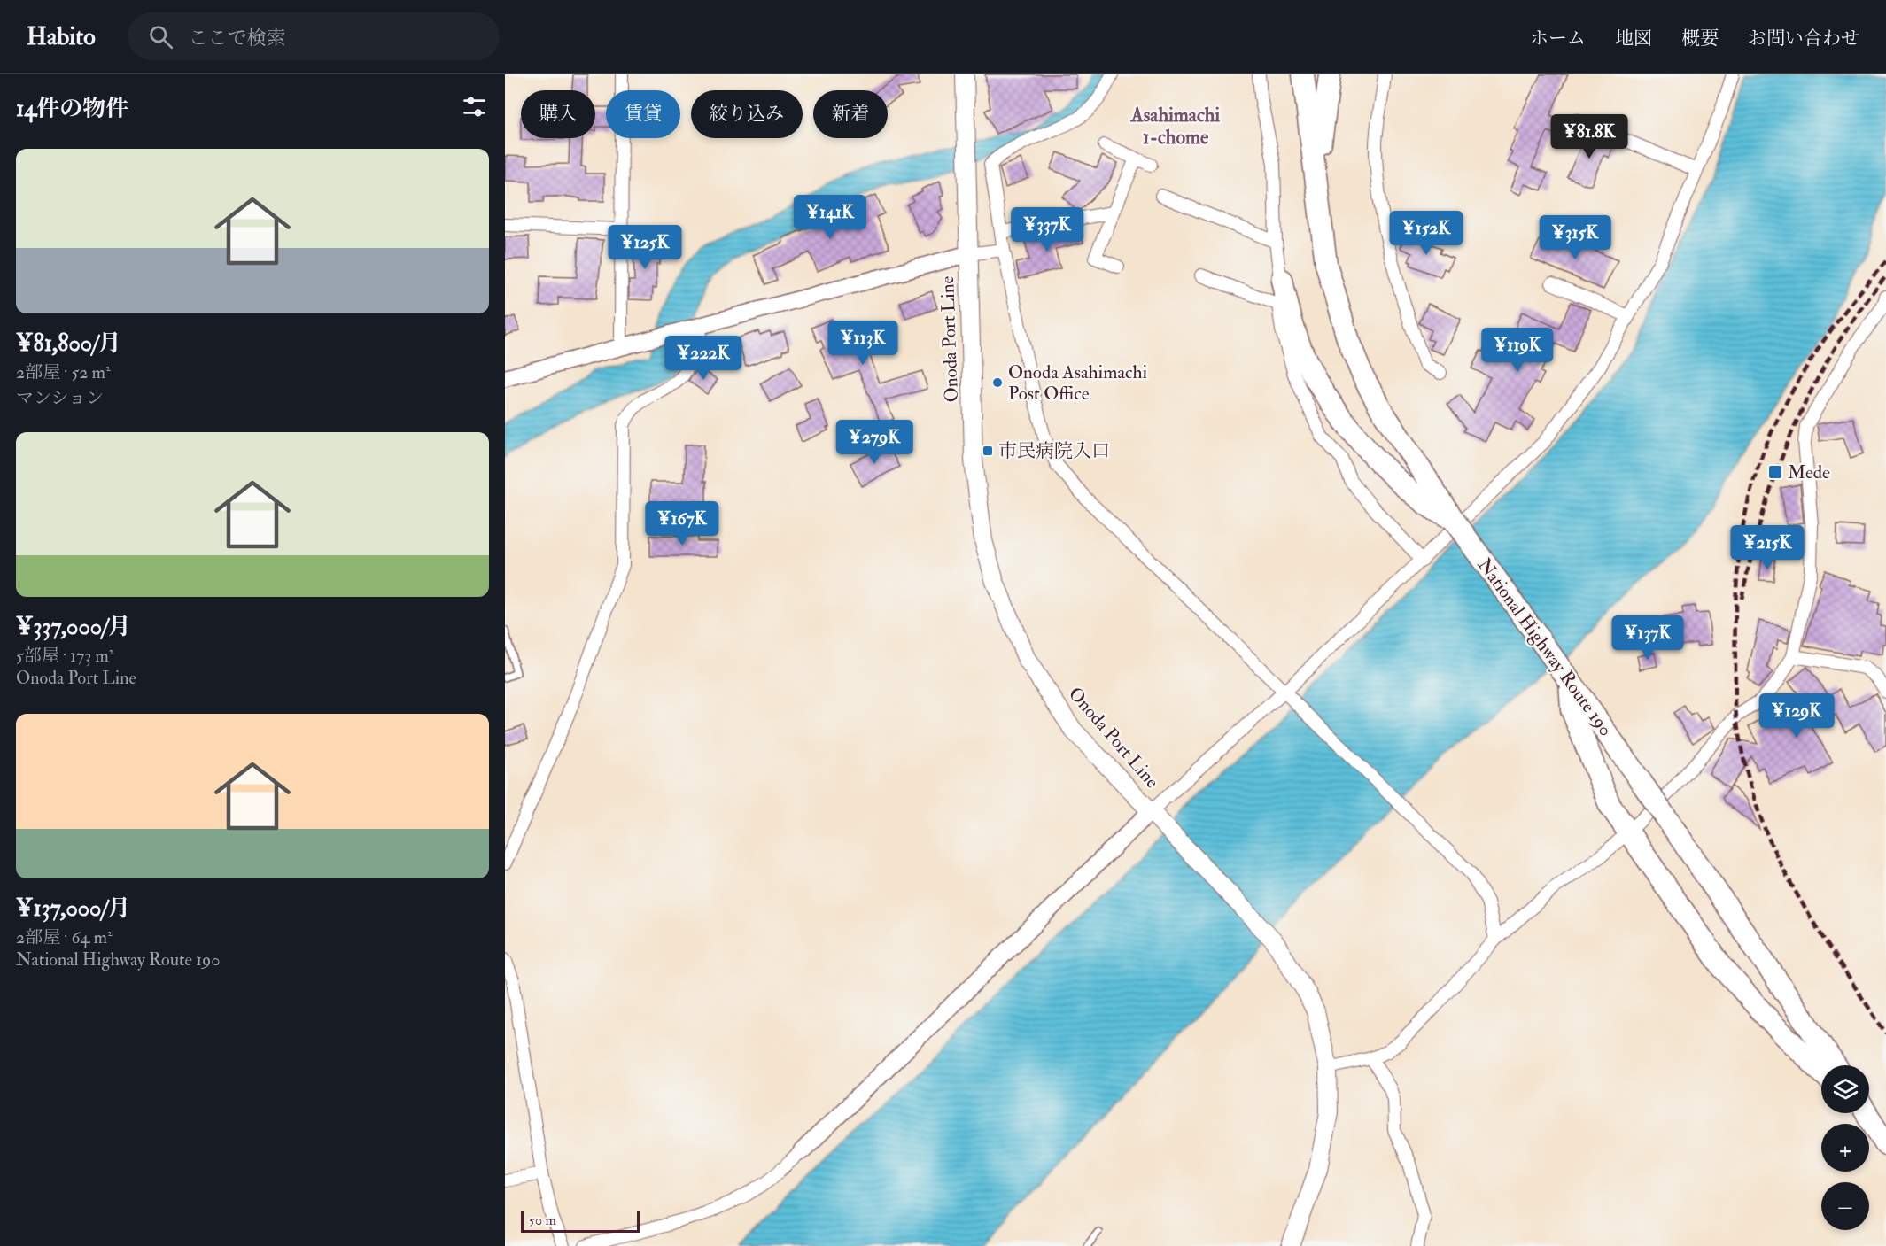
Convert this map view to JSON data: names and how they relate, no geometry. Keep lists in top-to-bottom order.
{
  "streets": {
    "highway": ["National Highway Route 190"],
    "main road": ["Onoda Port Line"]
  },
  "districts": ["Asahimachi 1-chome"],
  "places": {
    "other": ["Onoda Asahimachi Post Office"],
    "transit": ["市民病院入口", "Mede"]
  },
  "scale_bar": "50 m",
  "page": {
    "header": "Habito",
    "search": "ここで検索",
    "nav": [
      "ホーム",
      "地図",
      "概要",
      "お問い合わせ"
    ],
    "heading": "14件の物件",
    "chip": [
      "購入",
      "賃貸",
      "絞り込み",
      "新着"
    ],
    "price": [
      "¥81.8K",
      "¥141K",
      "¥337K",
      "¥152K",
      "¥315K",
      "¥125K",
      "¥113K",
      "¥119K",
      "¥222K",
      "¥279K",
      "¥167K",
      "¥215K",
      "¥137K",
      "¥129K"
    ],
    "list": [
      {
        "name": "¥81,800/月",
        "note": "2部屋 · 52 m² · マンション"
      },
      {
        "name": "¥337,000/月",
        "note": "5部屋 · 173 m² · Onoda Port Line"
      },
      {
        "name": "¥137,000/月",
        "note": "2部屋 · 64 m² · National Highway Route 190"
      }
    ],
    "map_buttons": ["+", "−"],
    "scale": "50 m"
  }
}
